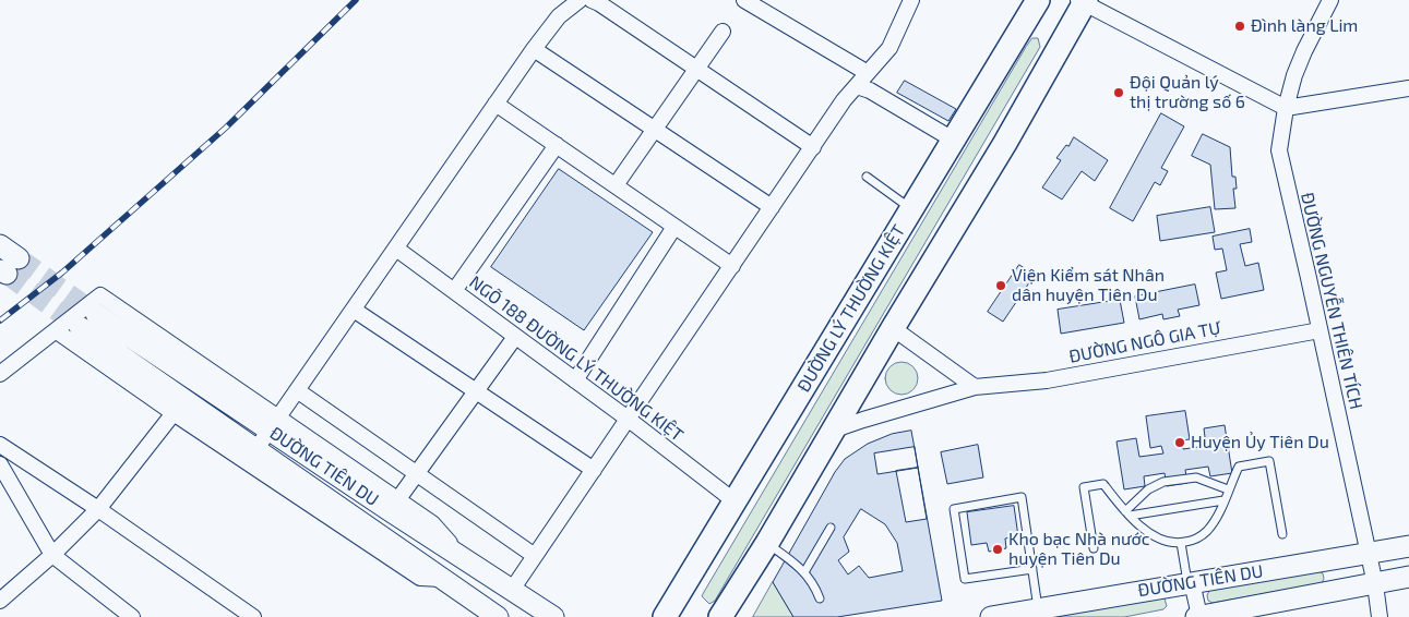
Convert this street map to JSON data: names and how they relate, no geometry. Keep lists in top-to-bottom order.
{
  "streets": {
    "main road": ["ĐƯỜNG LÝ THƯỜNG KIỆT", "ĐƯỜNG TIÊN DU"],
    "street": ["ĐƯỜNG NGUYỄN THIÊN TÍCH", "ĐƯỜNG NGÔ GIA TỰ", "NGÕ 188 ĐƯỜNG LÝ THƯỜNG KIỆT"]
  },
  "crossings": [
    ["ĐƯỜNG NGUYỄN THIÊN TÍCH", "ĐƯỜNG NGÔ GIA TỰ"],
    ["ĐƯỜNG NGUYỄN THIÊN TÍCH", "ĐƯỜNG TIÊN DU"],
    ["ĐƯỜNG LÝ THƯỜNG KIỆT", "NGÕ 188 ĐƯỜNG LÝ THƯỜNG KIỆT"]
  ],
  "places": [
    "Đình làng Lim",
    "Đội Quản lý thị trường số 6",
    "Viện Kiểm sát Nhân dân huyện Tiên Du",
    "Huyện Ủy Tiên Du",
    "Kho bạc Nhà nước huyện Tiên Du"
  ]
}
